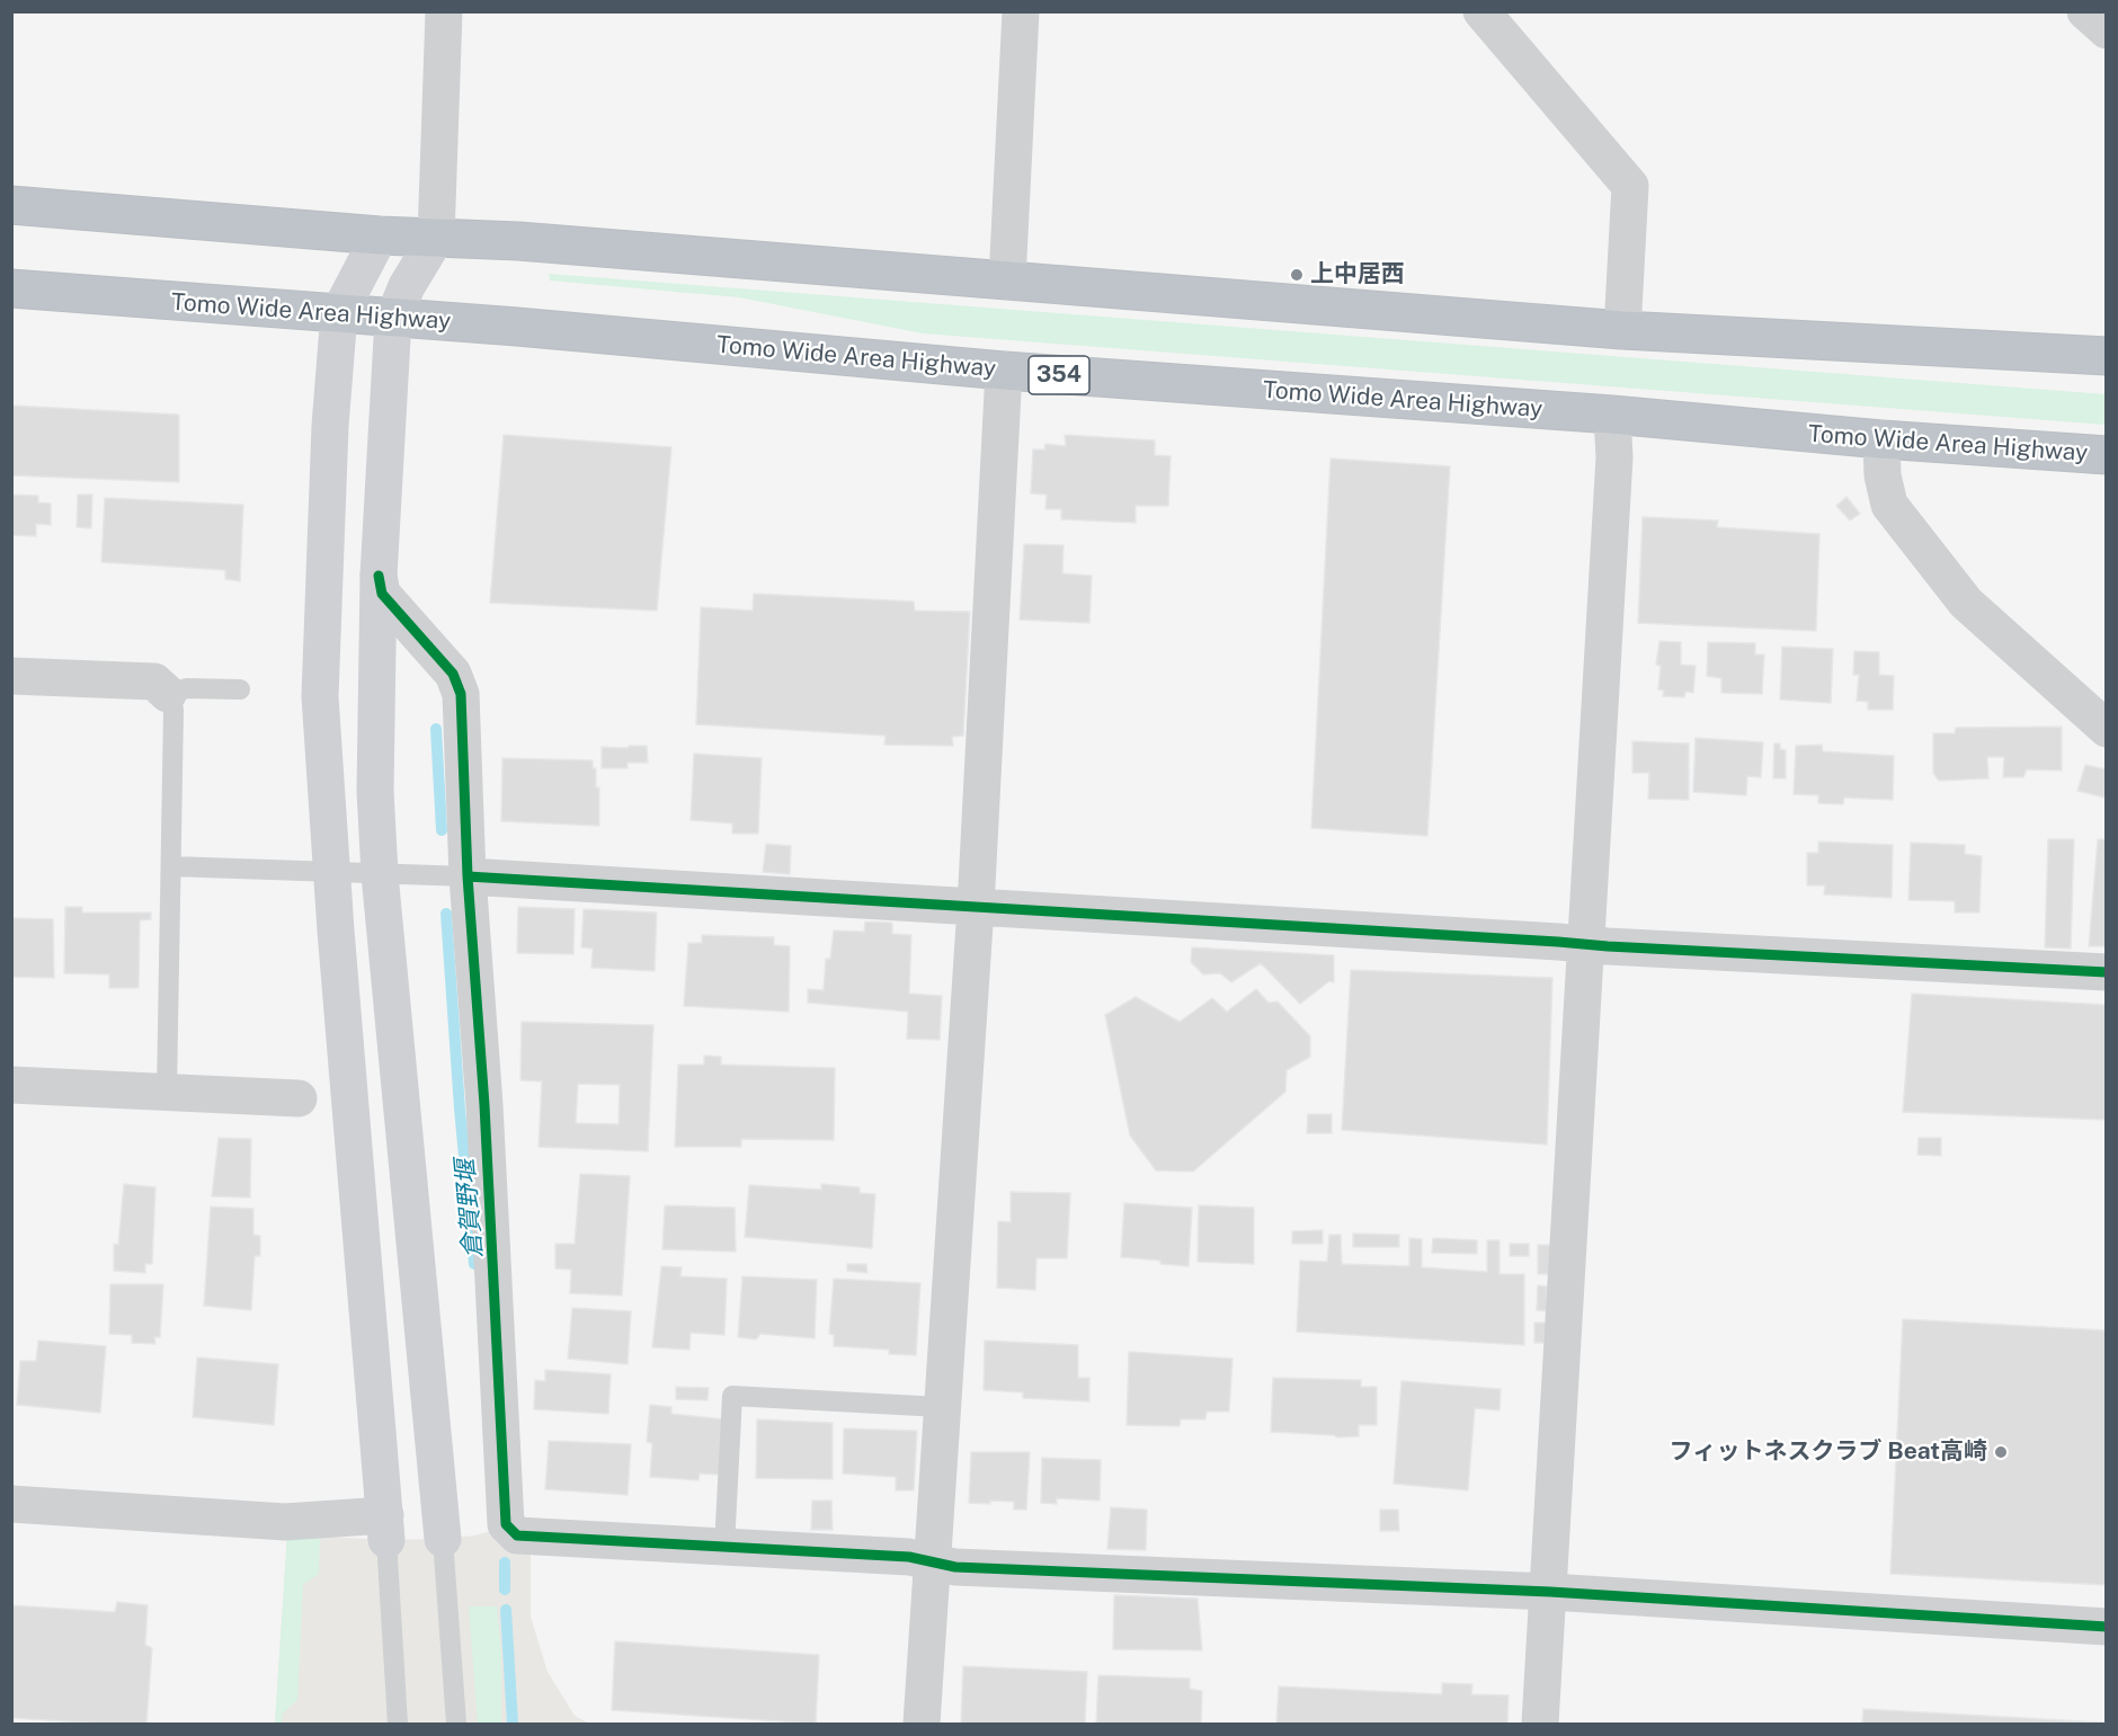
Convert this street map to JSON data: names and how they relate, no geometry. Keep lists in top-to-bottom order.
{
  "streets": {
    "highway": ["Tomo Wide Area Highway", "354"]
  },
  "water": ["倉賀野堰"],
  "places": ["上中居西", "フィットネスクラブ Beat高崎"]
}
